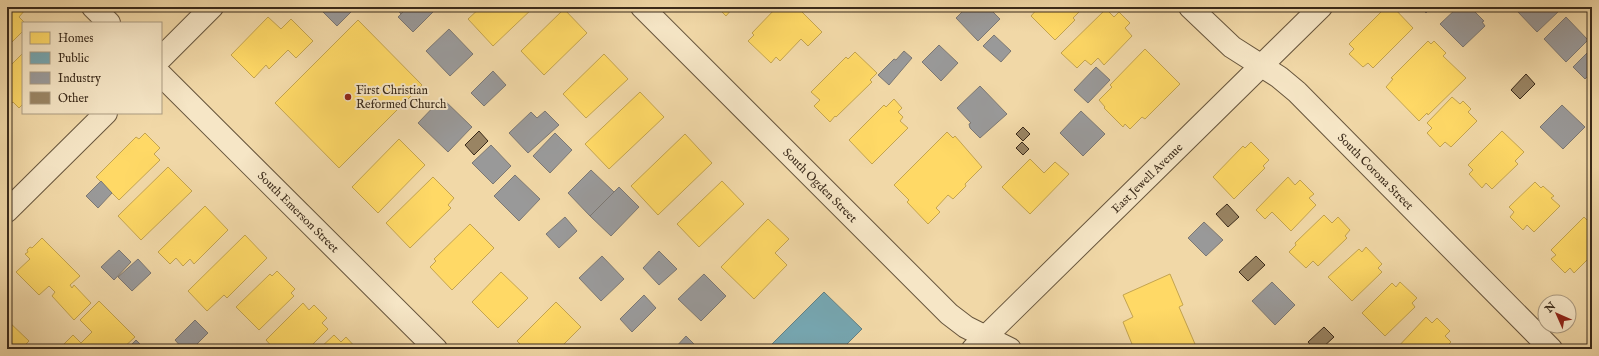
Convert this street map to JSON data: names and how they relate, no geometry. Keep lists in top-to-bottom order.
{
  "streets": {
    "street": [
      "South Corona Street",
      "East Jewell Avenue",
      "South Ogden Street",
      "South Emerson Street"
    ]
  },
  "crossings": [
    ["South Corona Street", "East Jewell Avenue"],
    ["East Jewell Avenue", "South Ogden Street"]
  ],
  "places": ["First Christian Reformed Church"],
  "legend": [
    "Homes",
    "Public",
    "Industry",
    "Other"
  ],
  "north": "top left"
}
